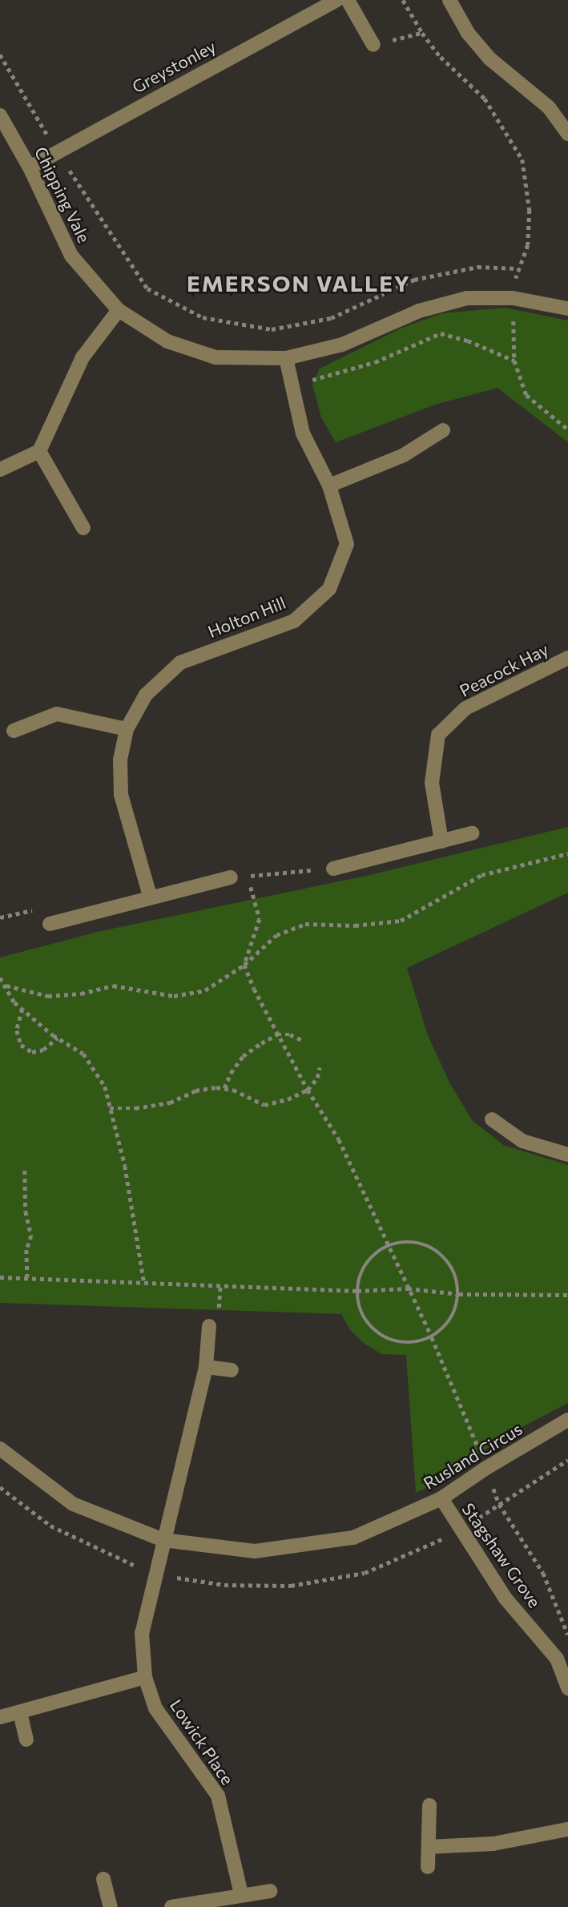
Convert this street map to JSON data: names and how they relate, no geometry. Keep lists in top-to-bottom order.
{
  "streets": {
    "street": [
      "Greystonley",
      "Chipping Vale",
      "Holton Hill",
      "Peacock Hay",
      "Rusland Circus",
      "Stagshaw Grove",
      "Lowick Place"
    ]
  },
  "crossings": [
    ["Greystonley", "Chipping Vale"],
    ["Chipping Vale", "Holton Hill"],
    ["Rusland Circus", "Stagshaw Grove"],
    ["Rusland Circus", "Lowick Place"]
  ],
  "districts": ["EMERSON VALLEY"]
}
